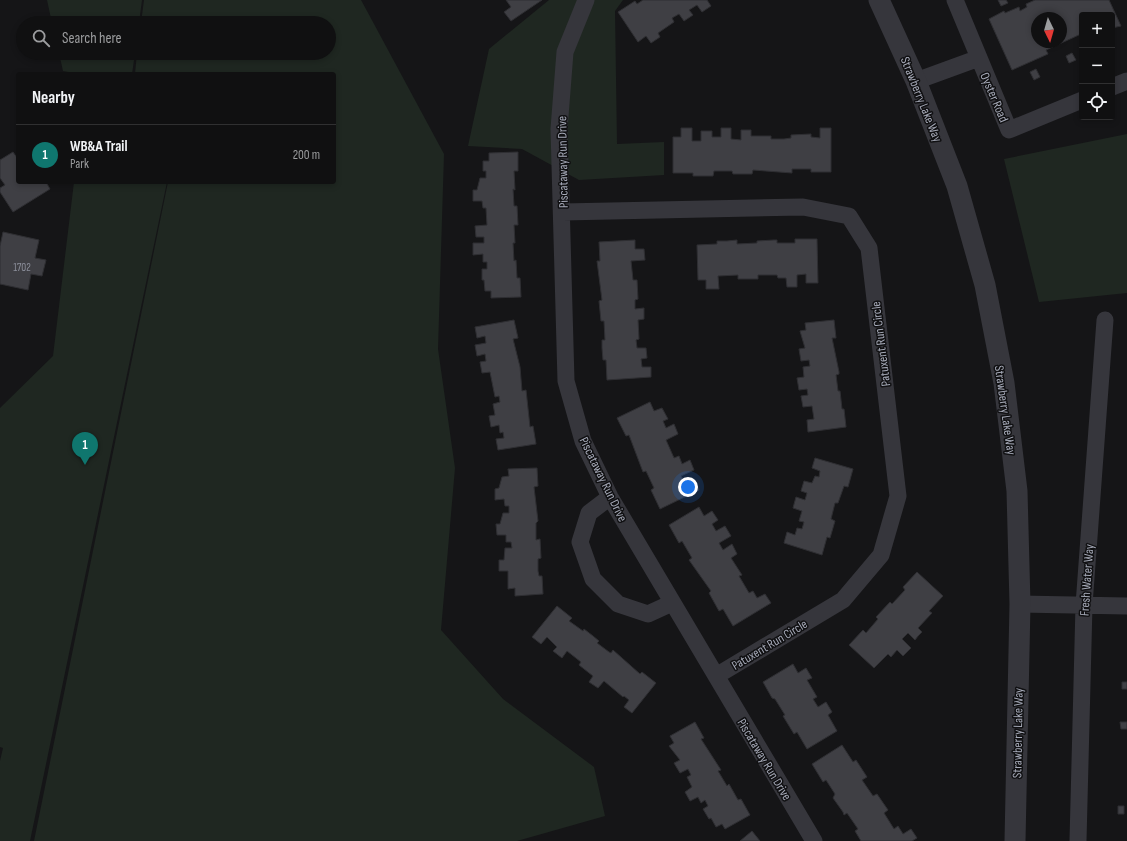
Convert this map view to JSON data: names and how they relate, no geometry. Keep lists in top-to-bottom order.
{
  "streets": {
    "street": [
      "Oyster Road",
      "Strawberry Lake Way",
      "Piscataway Run Drive",
      "Patuxent Run Circle",
      "Fresh Water Way"
    ]
  },
  "crossings": [
    ["Oyster Road", "Strawberry Lake Way"],
    ["Piscataway Run Drive", "Patuxent Run Circle"]
  ],
  "house_numbers": ["1702"],
  "north": "bottom",
  "page": {
    "map_buttons": ["+", "−"],
    "search": "Search here",
    "heading": "Nearby",
    "list": [
      {
        "mark": "1",
        "name": "WB&A Trail",
        "note": "Park",
        "value": "200 m"
      }
    ],
    "pins": "1"
  }
}
